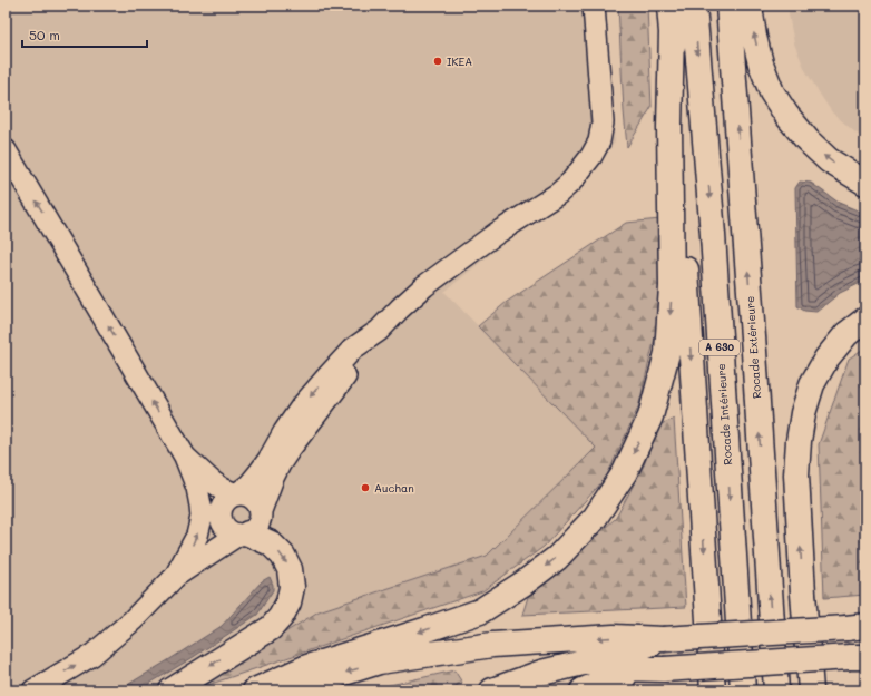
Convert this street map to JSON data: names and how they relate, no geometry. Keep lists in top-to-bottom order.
{
  "streets": {
    "highway": ["A 630", "Rocade Extérieure", "Rocade Intérieure"]
  },
  "places": ["IKEA", "Auchan"],
  "scale_bar": "50 m"
}
